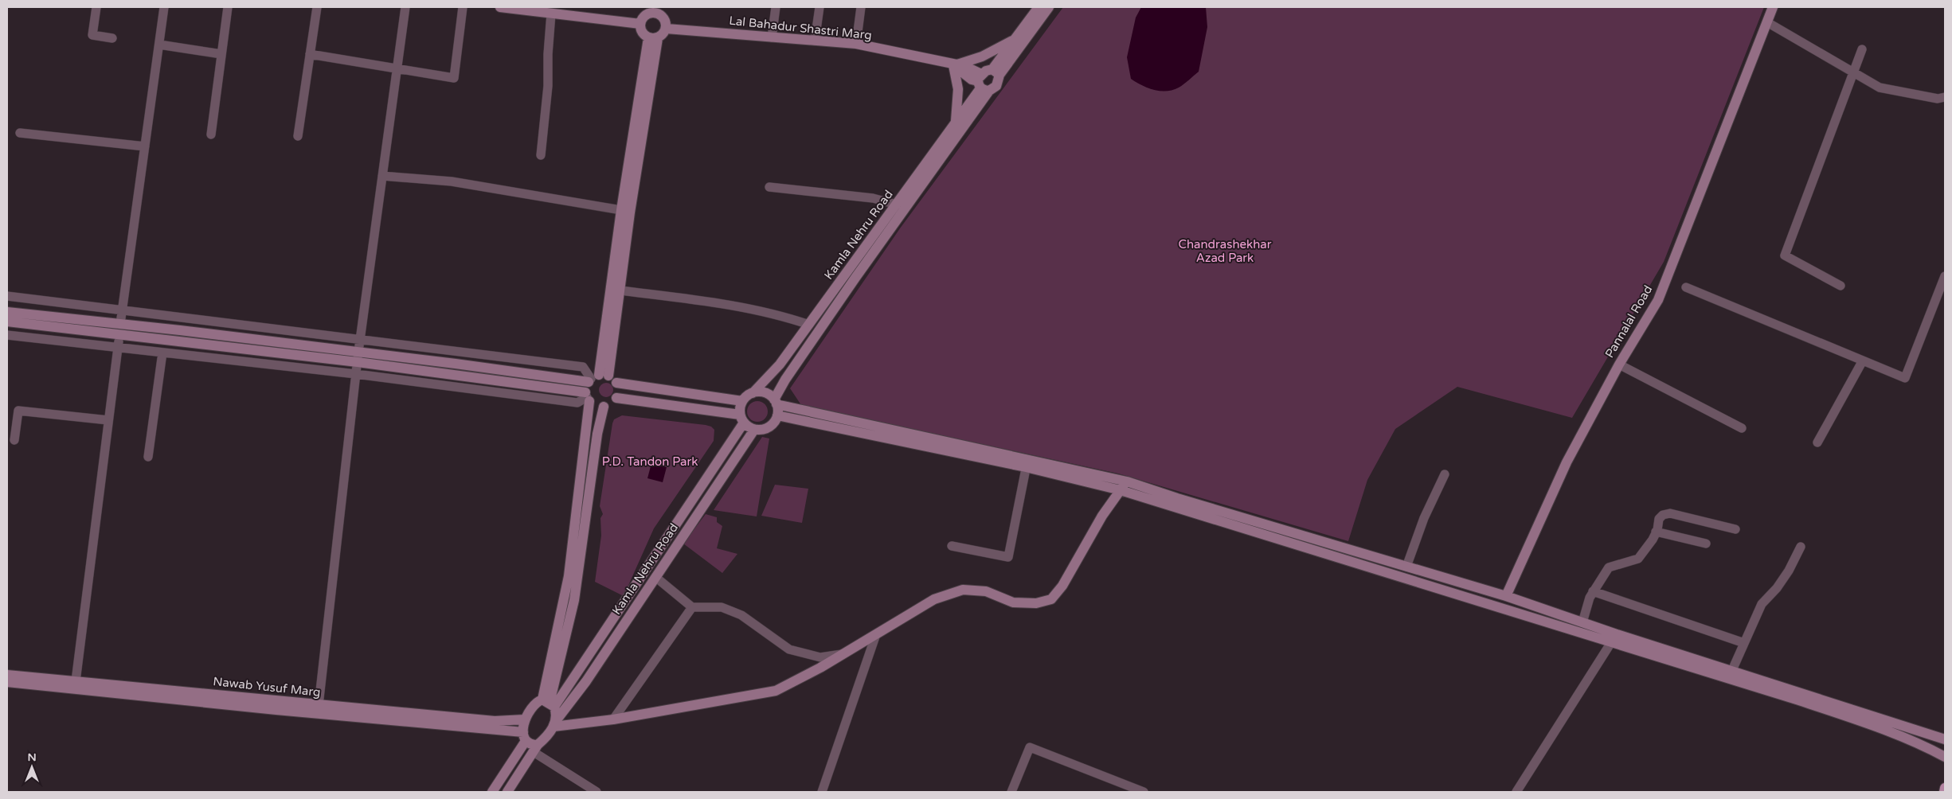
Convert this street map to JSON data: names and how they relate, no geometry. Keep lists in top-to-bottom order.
{
  "streets": {
    "main road": [
      "Lal Bahadur Shastri Marg",
      "Kamla Nehru Road",
      "Pannalal Road",
      "Nawab Yusuf Marg"
    ]
  },
  "crossings": [
    ["Kamla Nehru Road", "Nawab Yusuf Marg"]
  ],
  "parks": ["Chandrashekhar Azad Park", "P.D. Tandon Park"],
  "north": "top"
}
